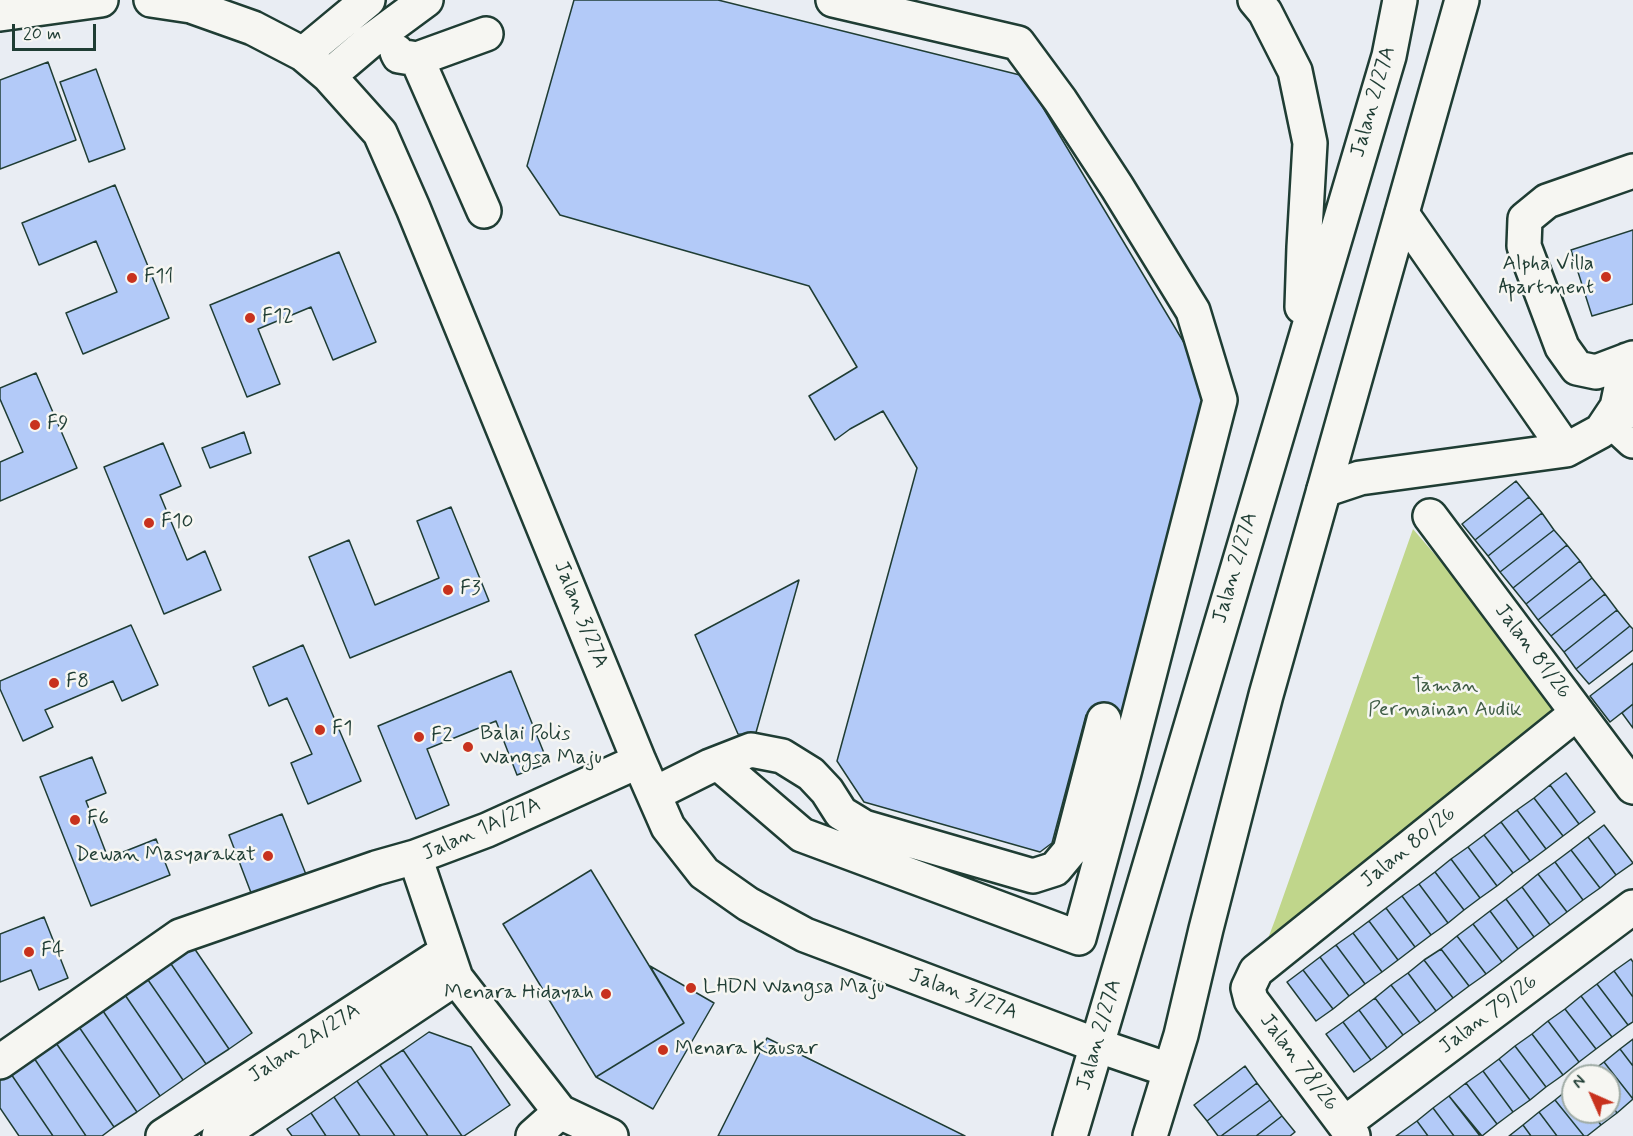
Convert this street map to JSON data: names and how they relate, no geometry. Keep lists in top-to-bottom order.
{
  "streets": {
    "street": [
      "Jalan 2/27A",
      "Jalan 3/27A",
      "Jalan 81/26",
      "Jalan 1A/27A",
      "Jalan 80/26",
      "Jalan 79/26",
      "Jalan 2A/27A",
      "Jalan 78/26"
    ]
  },
  "crossings": [
    ["Jalan 2/27A", "Jalan 3/27A"],
    ["Jalan 3/27A", "Jalan 1A/27A"],
    ["Jalan 81/26", "Jalan 80/26"],
    ["Jalan 1A/27A", "Jalan 2A/27A"],
    ["Jalan 80/26", "Jalan 78/26"],
    ["Jalan 79/26", "Jalan 78/26"]
  ],
  "parks": ["Taman Permainan Audik"],
  "places": [
    "Alpha Villa Apartment",
    "F11",
    "F12",
    "F9",
    "F10",
    "F3",
    "F8",
    "F1",
    "F2",
    "Balai Polis Wangsa Maju",
    "F6",
    "Dewan Masyarakat",
    "F4",
    "LHDN Wangsa Maju",
    "Menara Hidayah",
    "Menara Kausar"
  ],
  "scale_bar": "20 m",
  "north": "top left"
}
